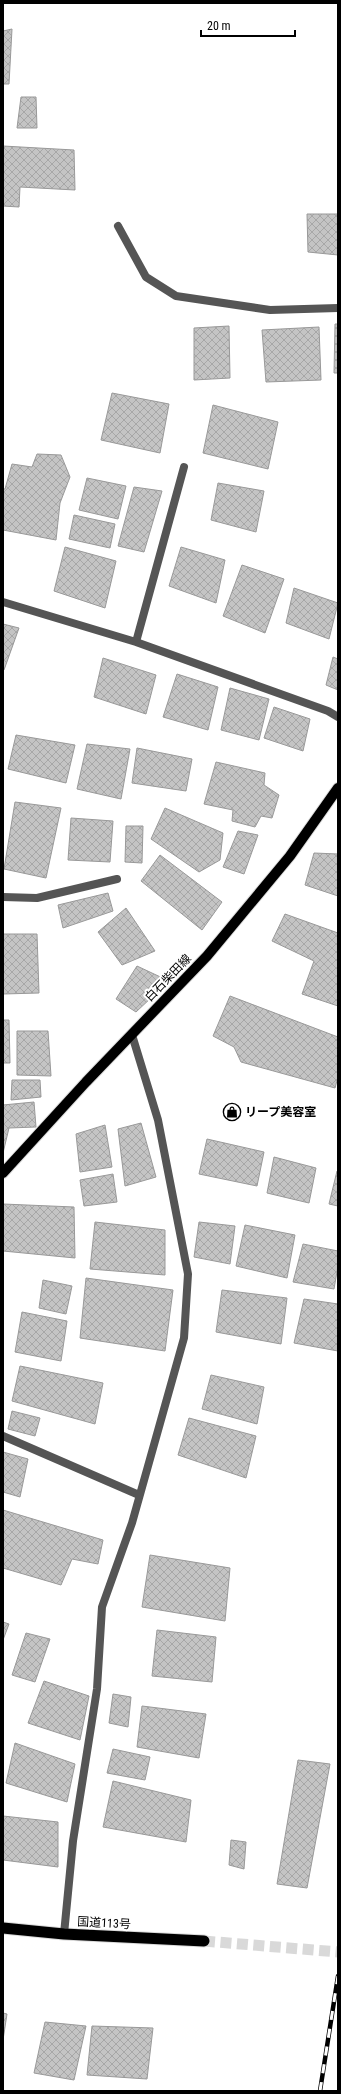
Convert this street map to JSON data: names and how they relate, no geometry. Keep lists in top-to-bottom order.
{
  "streets": {
    "highway": ["国道113号"],
    "main road": ["白石柴田線"]
  },
  "places": {
    "shop": ["リープ美容室"]
  },
  "scale_bar": "20 m"
}
